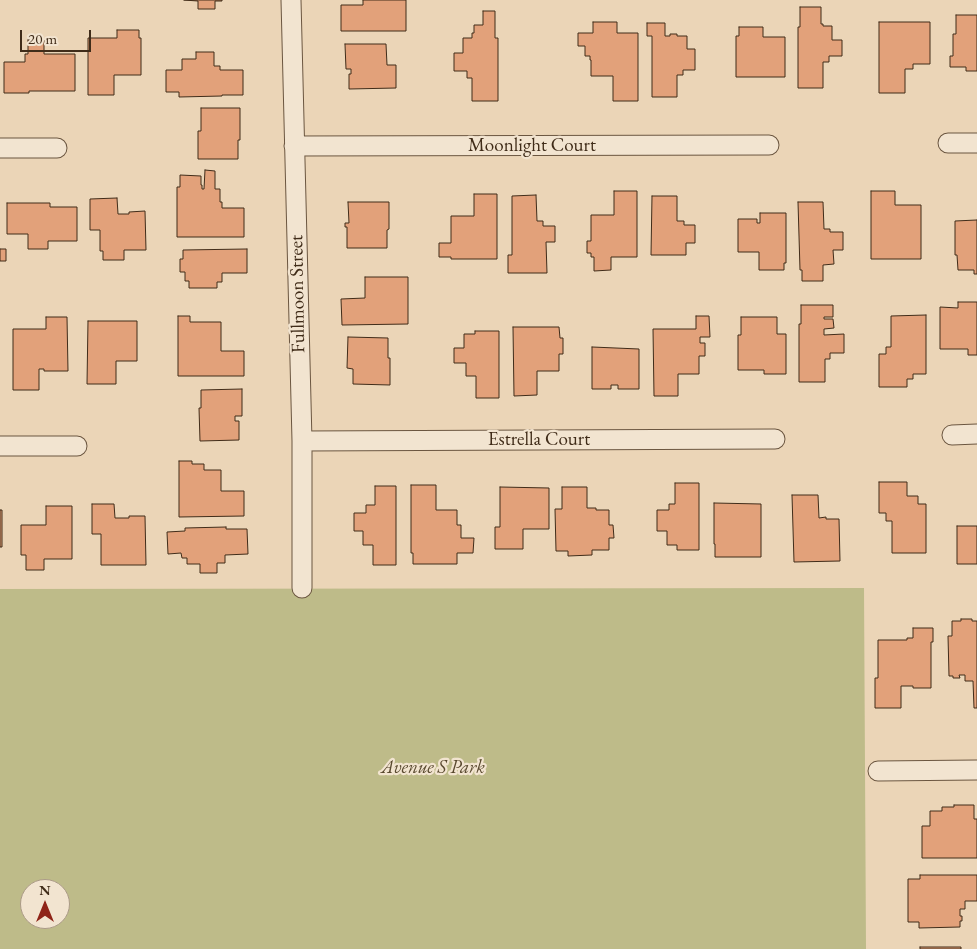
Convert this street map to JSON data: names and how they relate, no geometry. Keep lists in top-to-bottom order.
{
  "streets": {
    "street": ["Moonlight Court", "Fullmoon Street", "Estrella Court"]
  },
  "crossings": [
    ["Moonlight Court", "Fullmoon Street"],
    ["Fullmoon Street", "Estrella Court"]
  ],
  "parks": ["Avenue S Park"],
  "scale_bar": "20 m",
  "north": "top"
}
